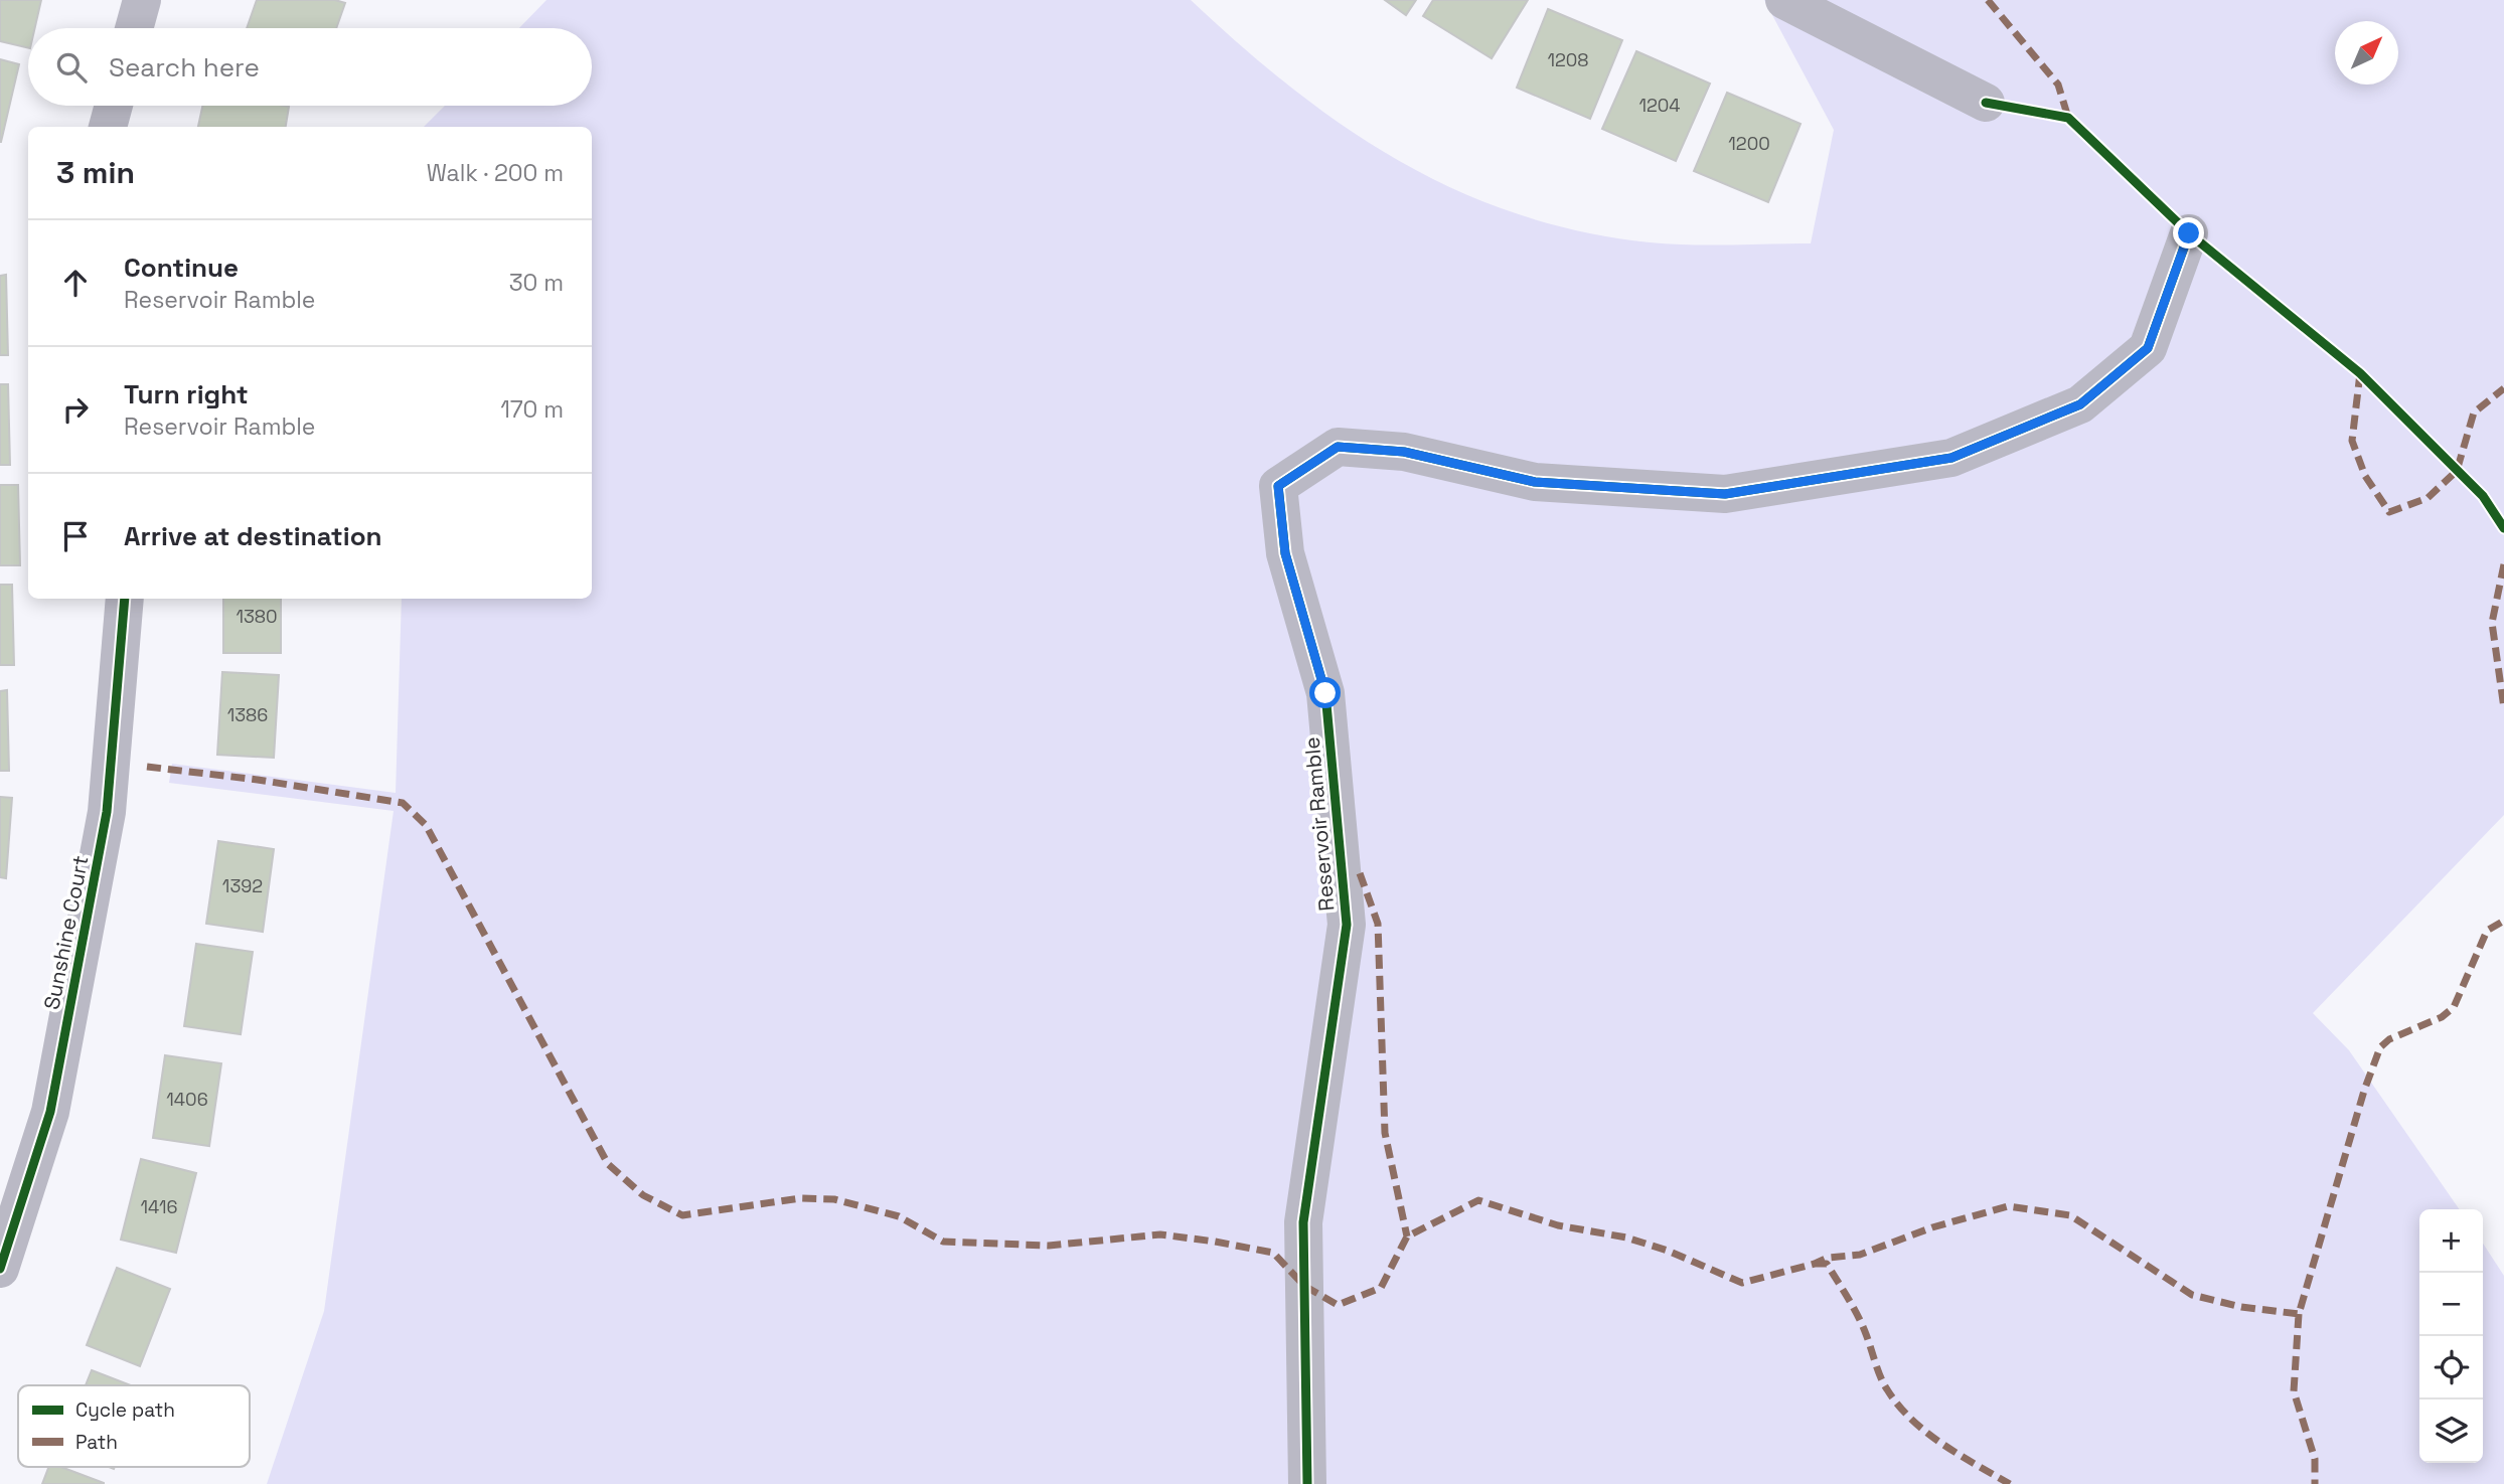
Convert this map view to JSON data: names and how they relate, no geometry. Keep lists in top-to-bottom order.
{
  "streets": {
    "street": ["Reservoir Ramble", "Sunshine Court"]
  },
  "house_numbers": [
    "1208",
    "1204",
    "1200",
    "1380",
    "1386",
    "1392",
    "1406",
    "1416"
  ],
  "legend": ["Cycle path", "Path"],
  "north": "top right",
  "page": {
    "search": "Search here",
    "heading": ["3 min", "Walk · 200 m"],
    "list": [
      ["Continue", "Reservoir Ramble", "30 m"],
      ["Turn right", "Reservoir Ramble", "170 m"],
      "Arrive at destination"
    ],
    "map_buttons": ["+", "−"]
  }
}
